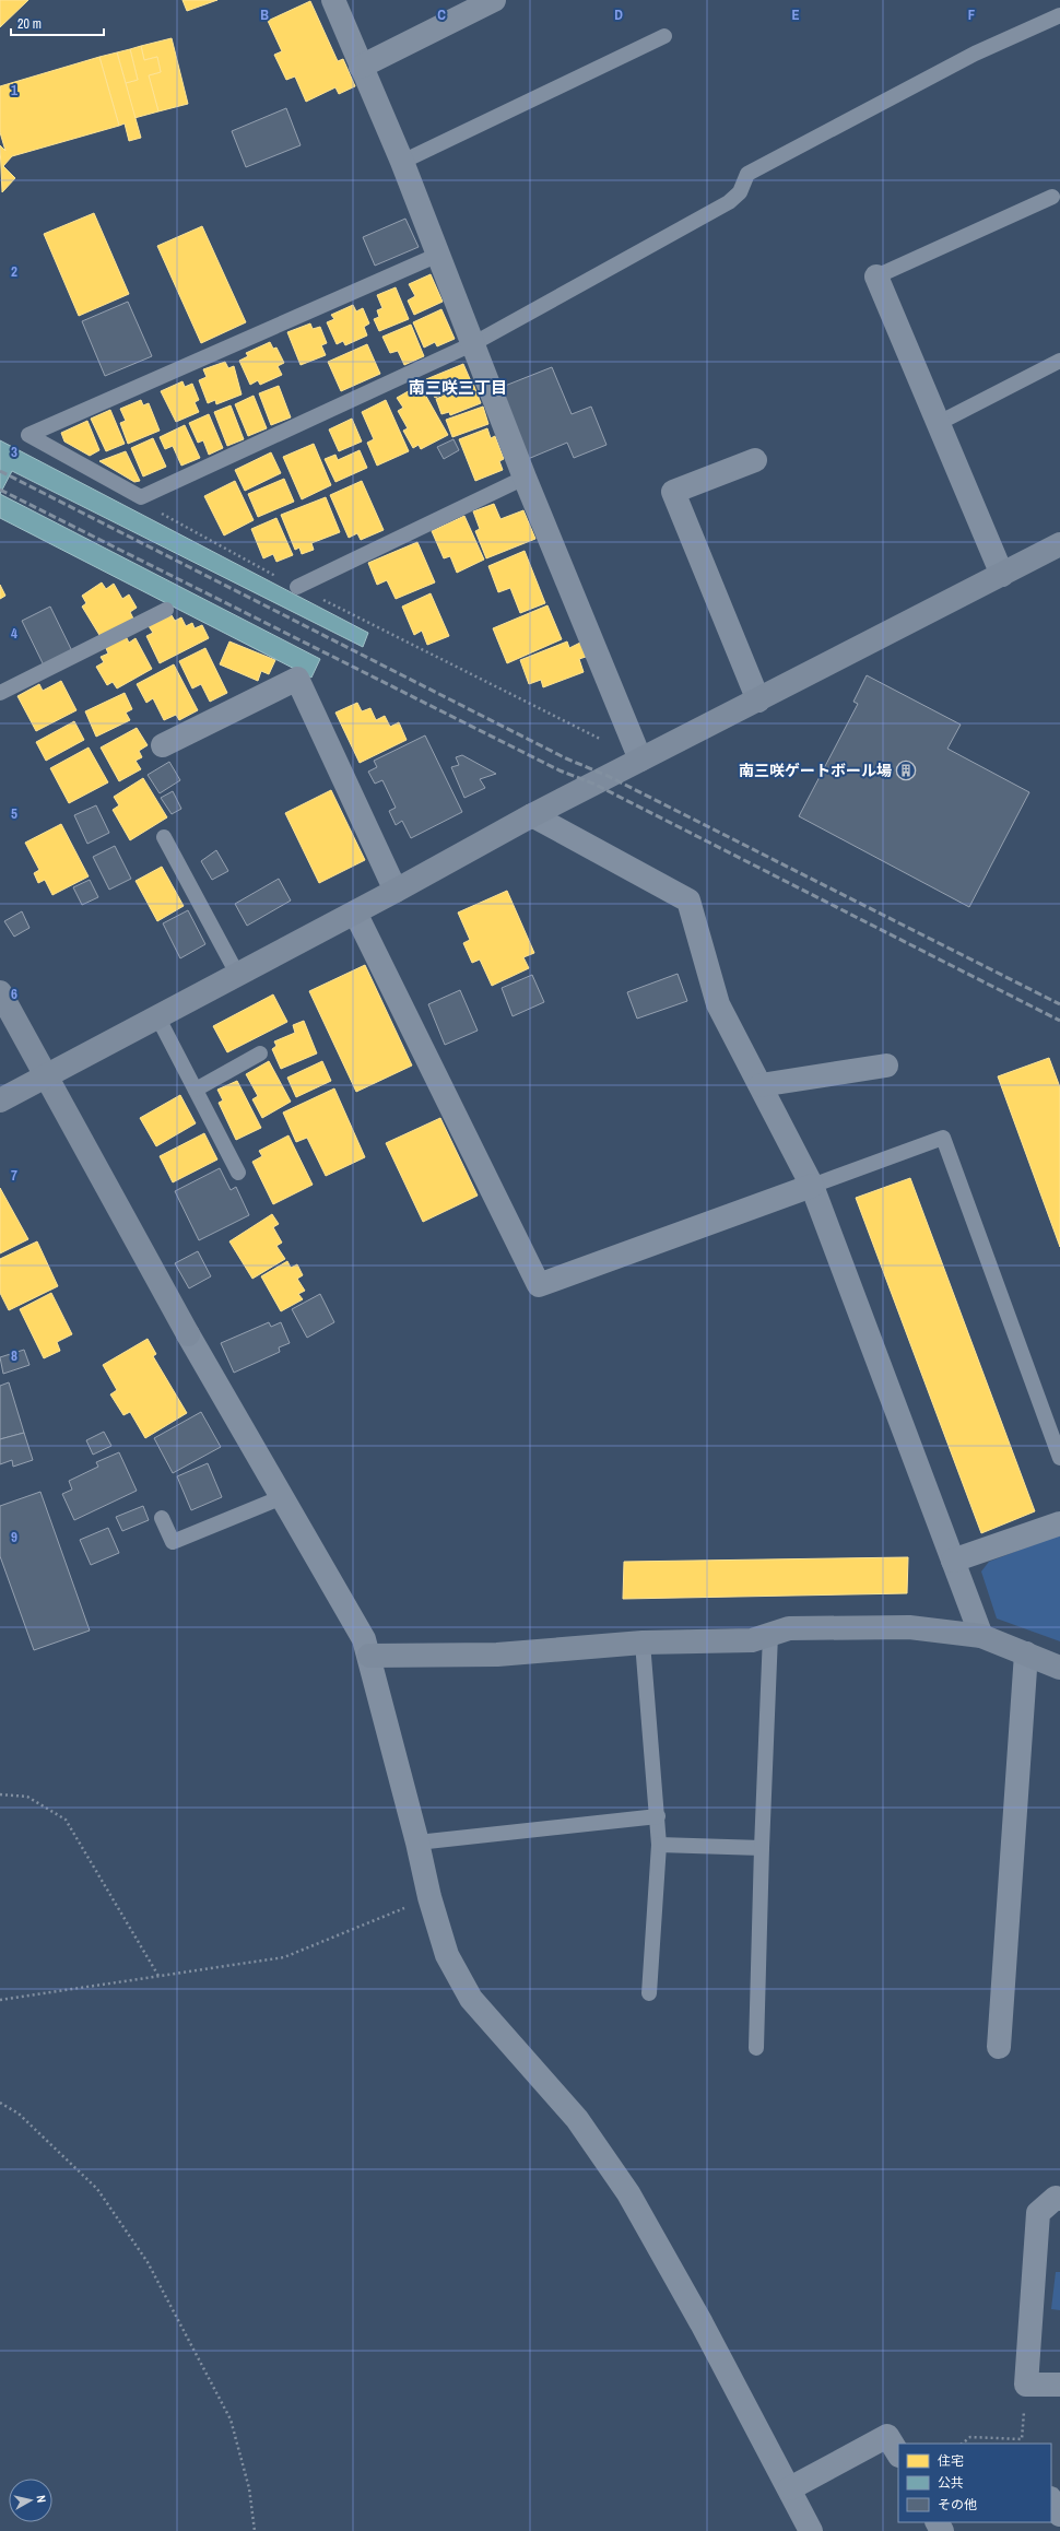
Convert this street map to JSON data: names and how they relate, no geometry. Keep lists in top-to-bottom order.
{
  "districts": ["南三咲三丁目"],
  "places": {
    "building": ["南三咲ゲートボール場"]
  },
  "legend": ["住宅", "公共", "その他"],
  "scale_bar": "20 m",
  "north": "right",
  "grid": {
    "columns": [
      "B",
      "C",
      "D",
      "E",
      "F"
    ],
    "rows": [
      "1",
      "2",
      "3",
      "4",
      "5",
      "6",
      "7",
      "8",
      "9"
    ]
  }
}
